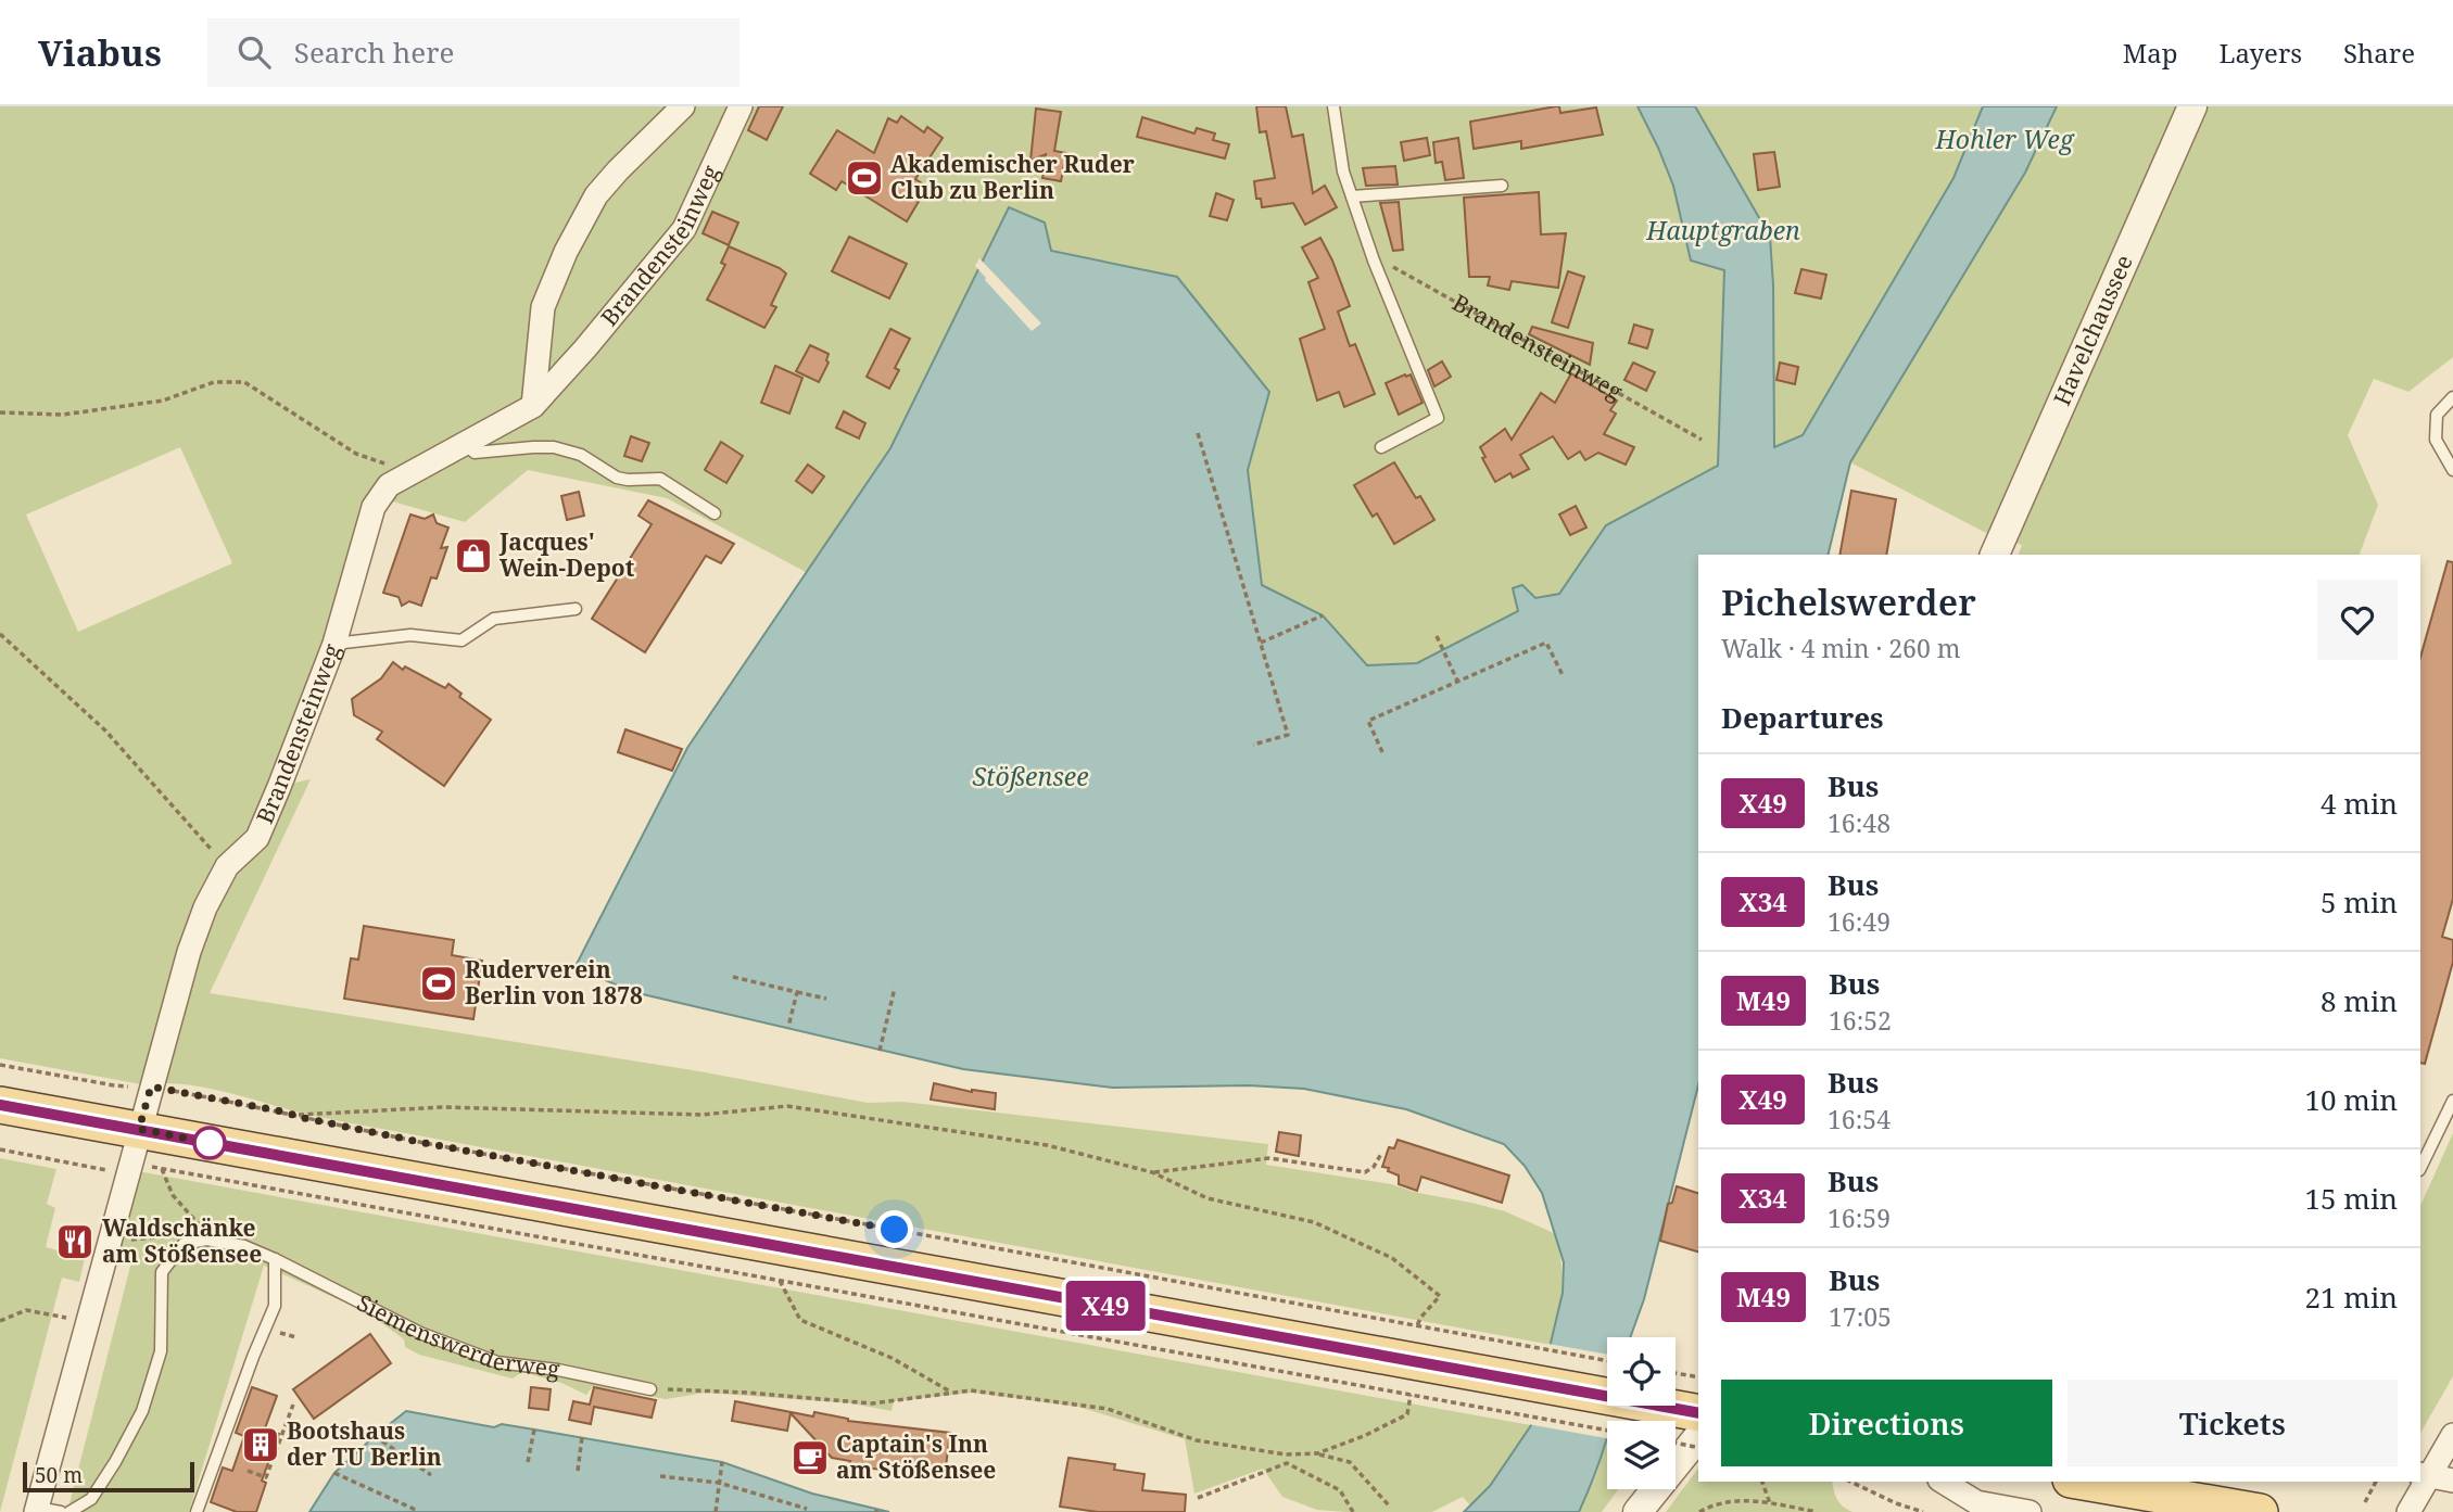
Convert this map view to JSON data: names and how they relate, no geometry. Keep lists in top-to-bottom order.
{
  "streets": {
    "street": ["Brandensteinweg", "Havelchaussee"],
    "lane": ["Siemenswerderweg"]
  },
  "water": ["Hohler Weg", "Hauptgraben", "Stößensee"],
  "places": {
    "sports": ["Akademischer Ruder Club zu Berlin", "Ruderverein Berlin von 1878"],
    "shop": ["Jacques' Wein-Depot"],
    "restaurant": ["Waldschänke am Stößensee"],
    "building": ["Bootshaus der TU Berlin"],
    "cafe": ["Captain's Inn am Stößensee"]
  },
  "lines": ["bus line X49"],
  "scale_bar": "50 m",
  "page": {
    "header": "Viabus",
    "search": "Search here",
    "nav": ["Map", "Layers", "Share"],
    "on_map": "X49",
    "heading": [
      ["Pichelswerder", "Walk · 4 min · 260 m"],
      "Departures"
    ],
    "list": [
      {
        "mark": "X49",
        "name": "Bus",
        "note": "16:48",
        "value": "4 min"
      },
      {
        "mark": "X34",
        "name": "Bus",
        "note": "16:49",
        "value": "5 min"
      },
      {
        "mark": "M49",
        "name": "Bus",
        "note": "16:52",
        "value": "8 min"
      },
      {
        "mark": "X49",
        "name": "Bus",
        "note": "16:54",
        "value": "10 min"
      },
      {
        "mark": "X34",
        "name": "Bus",
        "note": "16:59",
        "value": "15 min"
      },
      {
        "mark": "M49",
        "name": "Bus",
        "note": "17:05",
        "value": "21 min"
      }
    ],
    "buttons": ["Directions", "Tickets"],
    "scale": "50 m"
  }
}
